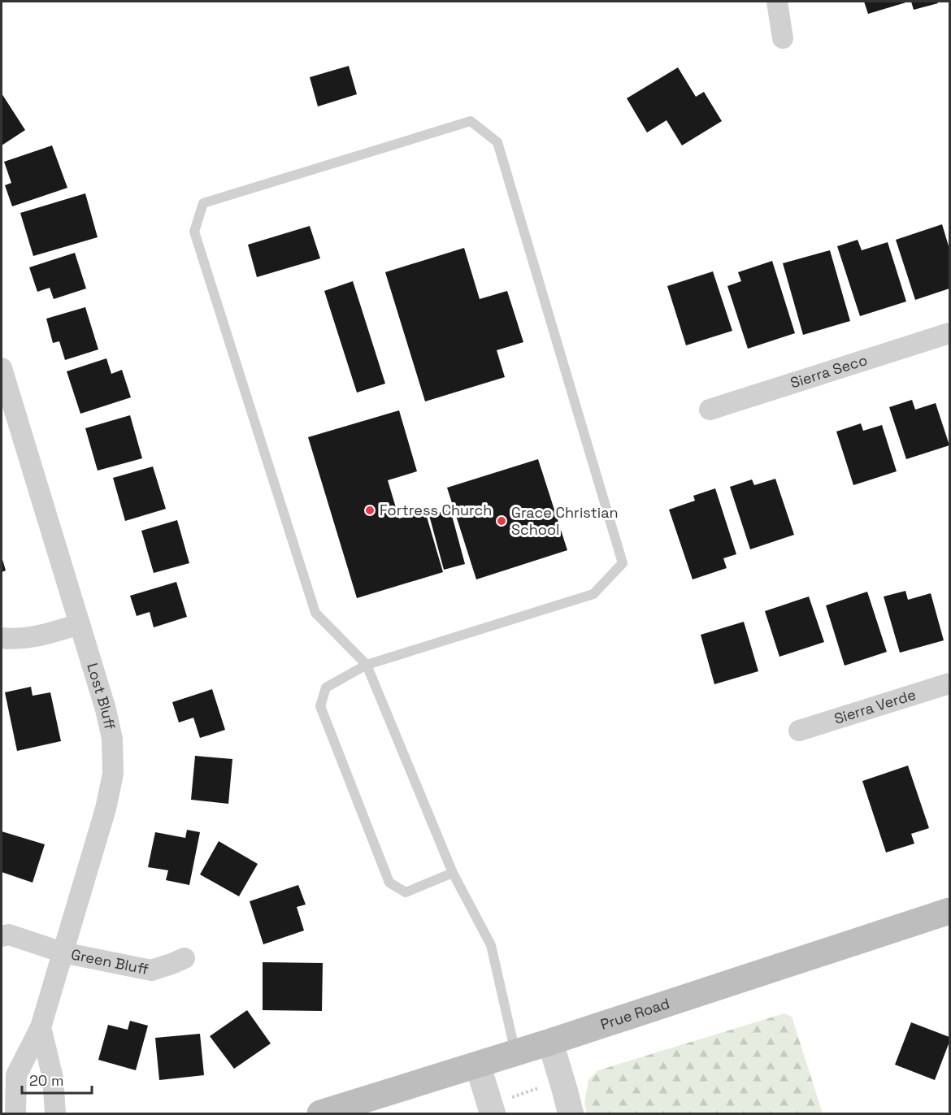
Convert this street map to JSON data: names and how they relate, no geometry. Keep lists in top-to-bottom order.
{
  "streets": {
    "main road": ["Prue Road"],
    "street": [
      "Sierra Seco",
      "Lost Bluff",
      "Sierra Verde",
      "Green Bluff"
    ]
  },
  "crossings": [
    ["Lost Bluff", "Green Bluff"]
  ],
  "places": ["Fortress Church", "Grace Christian School"],
  "scale_bar": "20 m"
}
